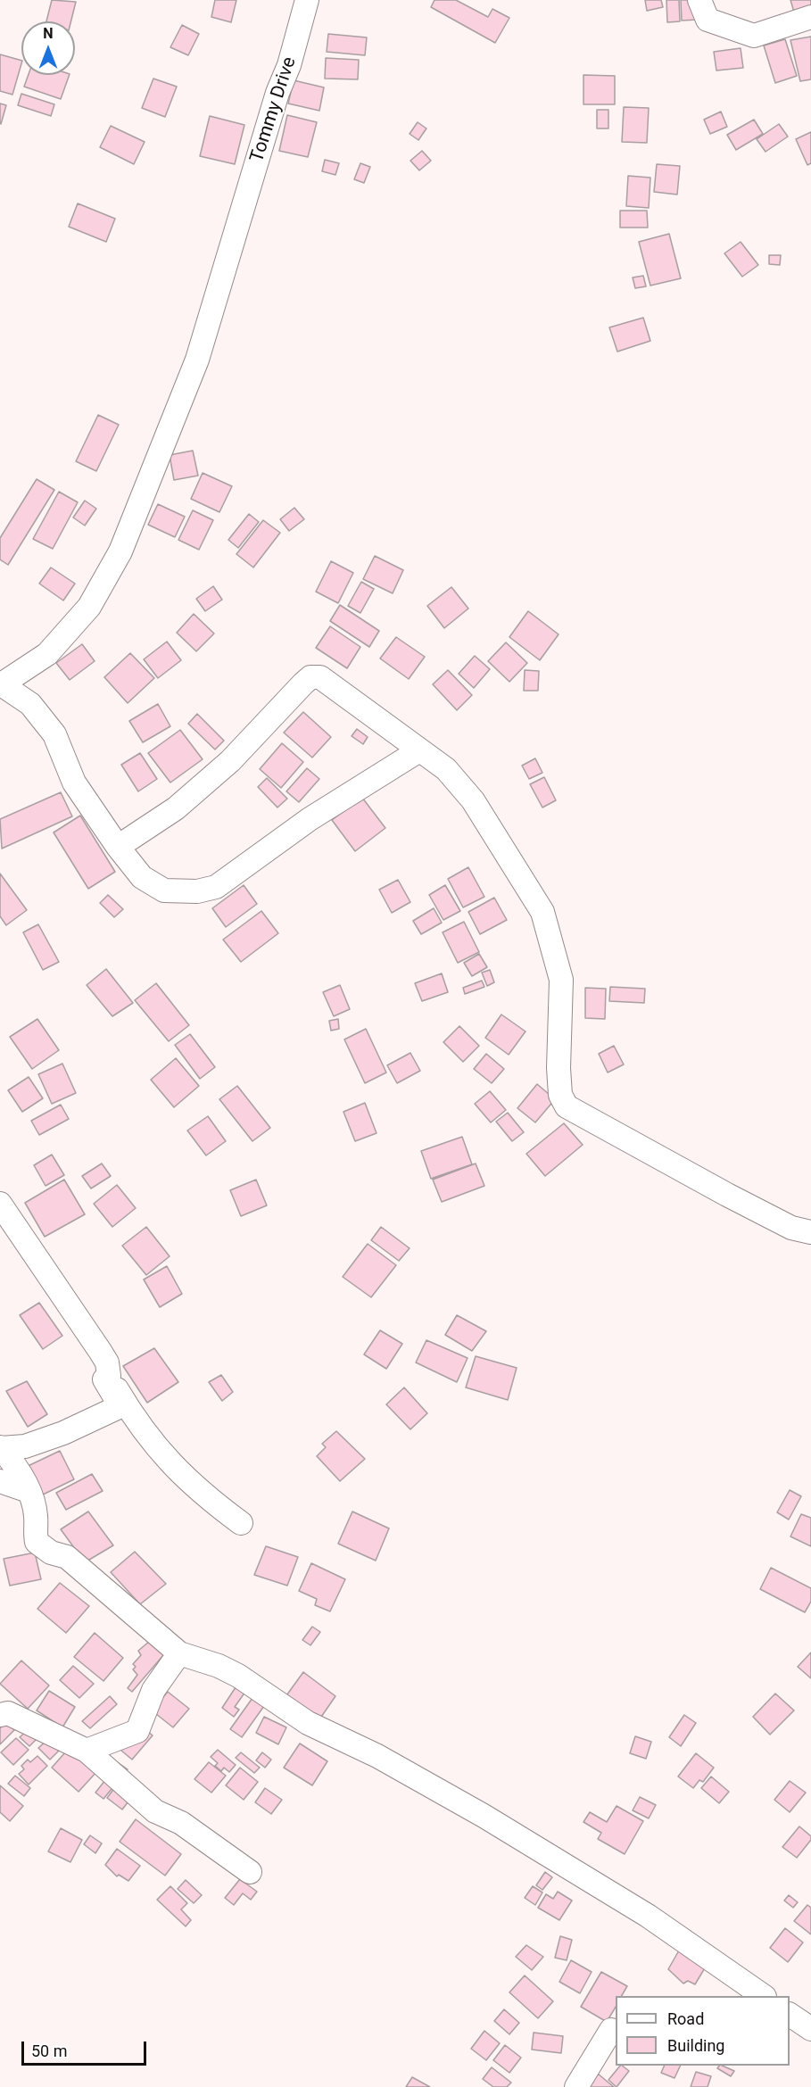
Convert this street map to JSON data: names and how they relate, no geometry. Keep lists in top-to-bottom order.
{
  "streets": {
    "street": ["Tommy Drive"]
  },
  "legend": ["Road", "Building"],
  "scale_bar": "50 m",
  "north": "top"
}
